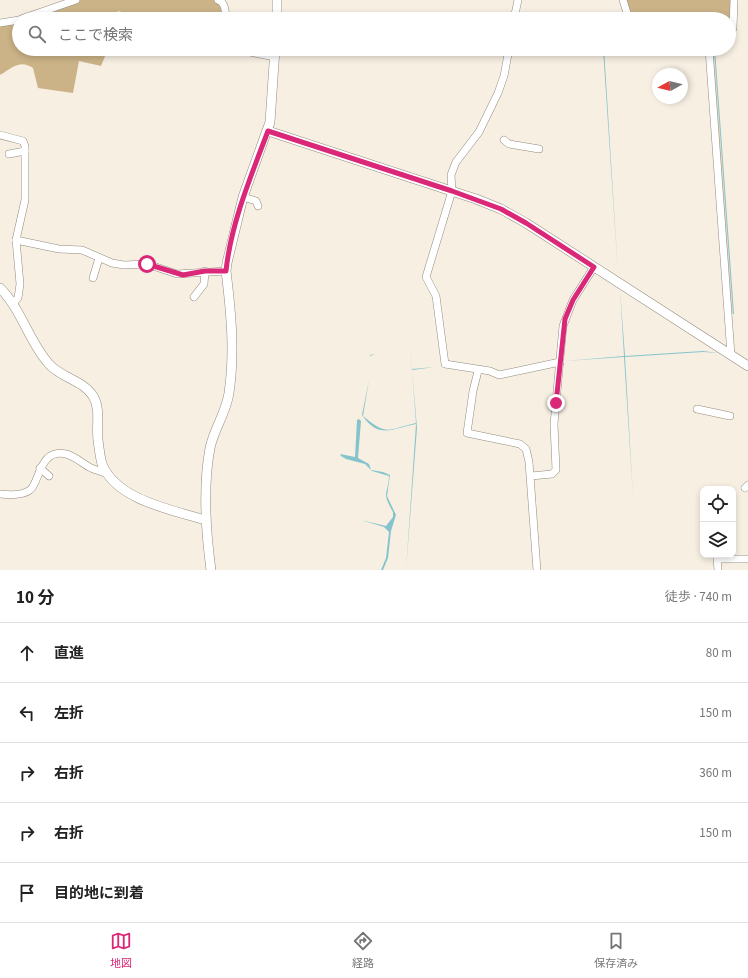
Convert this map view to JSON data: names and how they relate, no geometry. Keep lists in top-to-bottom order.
{
  "north": "left",
  "page": {
    "search": "ここで検索",
    "heading": ["10 分", "徒歩 · 740 m"],
    "list": [
      ["直進", "80 m"],
      ["左折", "150 m"],
      ["右折", "360 m"],
      ["右折", "150 m"],
      "目的地に到着"
    ],
    "nav": ["地図", "経路", "保存済み"]
  }
}
